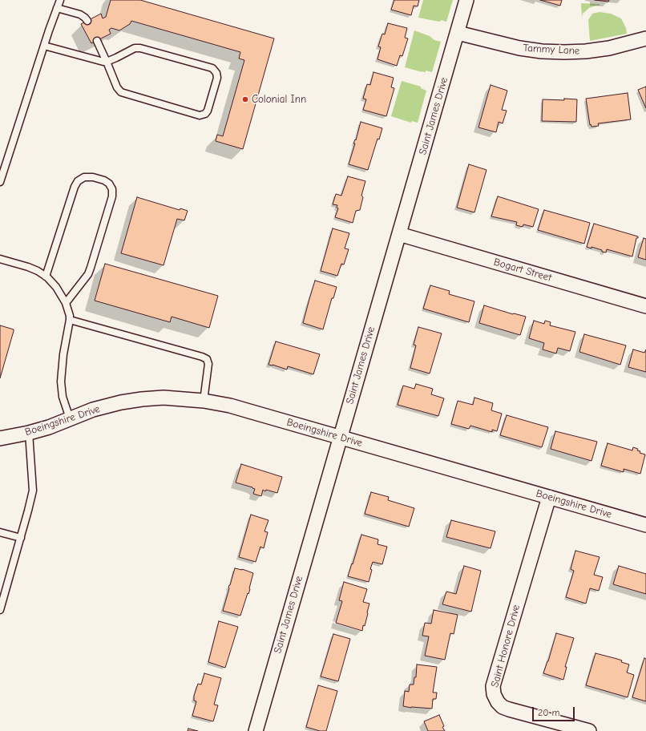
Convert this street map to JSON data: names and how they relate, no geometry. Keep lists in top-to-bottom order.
{
  "streets": {
    "street": [
      "Tammy Lane",
      "Saint James Drive",
      "Bogart Street",
      "Boeingshire Drive",
      "Saint Honore Drive"
    ]
  },
  "crossings": [
    ["Tammy Lane", "Saint James Drive"],
    ["Saint James Drive", "Bogart Street"],
    ["Saint James Drive", "Boeingshire Drive"],
    ["Boeingshire Drive", "Saint Honore Drive"]
  ],
  "places": ["Colonial Inn"],
  "scale_bar": "20 m"
}
